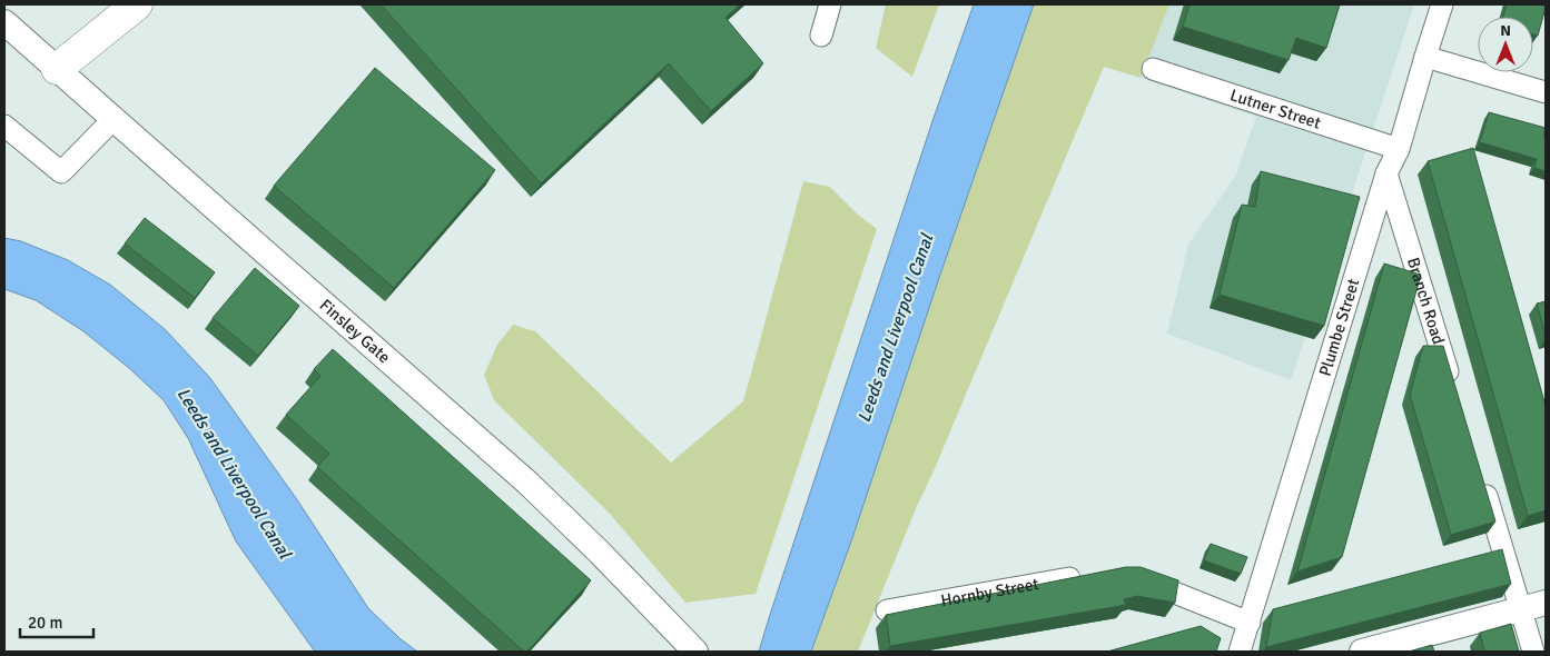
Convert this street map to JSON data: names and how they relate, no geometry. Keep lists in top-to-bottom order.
{
  "streets": {
    "street": [
      "Lutner Street",
      "Branch Road",
      "Plumbe Street",
      "Finsley Gate",
      "Hornby Street"
    ]
  },
  "crossings": [
    ["Lutner Street", "Plumbe Street"],
    ["Branch Road", "Plumbe Street"]
  ],
  "water": ["Leeds and Liverpool Canal"],
  "scale_bar": "20 m",
  "north": "top"
}
